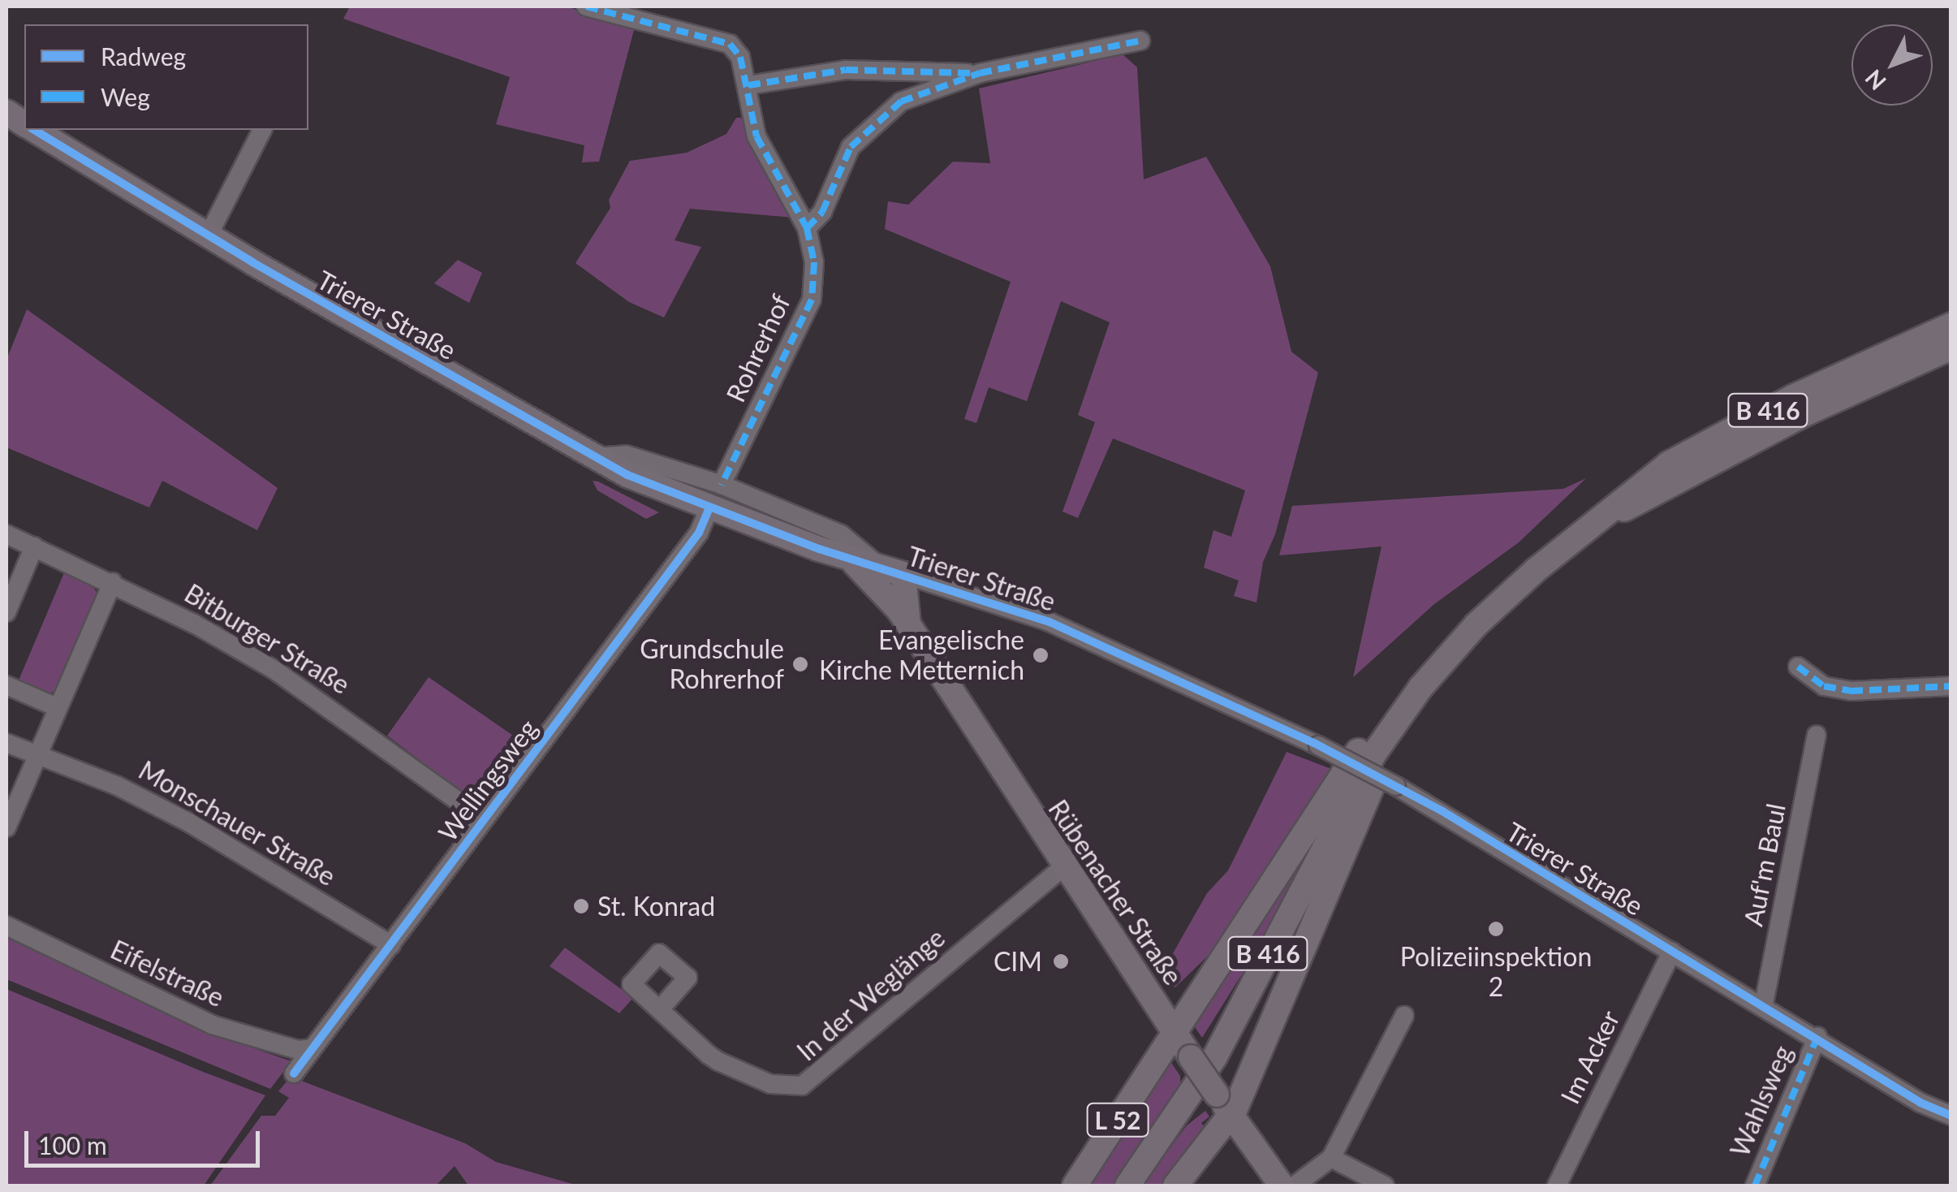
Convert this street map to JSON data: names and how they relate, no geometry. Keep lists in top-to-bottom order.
{
  "streets": {
    "main road": [
      "Trierer Straße",
      "B 416",
      "Rübenacher Straße",
      "L 52"
    ],
    "street": [
      "Rohrerhof",
      "Bitburger Straße",
      "Wellingsweg",
      "Monschauer Straße",
      "Auf'm Baul",
      "Eifelstraße",
      "In der Weglänge",
      "Im Acker",
      "Wahlsweg"
    ]
  },
  "crossings": [
    ["Trierer Straße", "Rohrerhof"],
    ["Trierer Straße", "Wellingsweg"],
    ["Trierer Straße", "Auf'm Baul"],
    ["Trierer Straße", "Rübenacher Straße"],
    ["Trierer Straße", "Im Acker"],
    ["Trierer Straße", "Wahlsweg"],
    ["B 416", "Rübenacher Straße"],
    ["B 416", "L 52"],
    ["Bitburger Straße", "Wellingsweg"],
    ["Wellingsweg", "Monschauer Straße"],
    ["Wellingsweg", "Eifelstraße"],
    ["Rübenacher Straße", "In der Weglänge"],
    ["Rübenacher Straße", "L 52"]
  ],
  "places": [
    "Evangelische Kirche Metternich",
    "Grundschule Rohrerhof",
    "St. Konrad",
    "Polizeiinspektion 2",
    "CIM"
  ],
  "legend": ["Radweg", "Weg"],
  "scale_bar": "100 m",
  "north": "bottom left"
}
